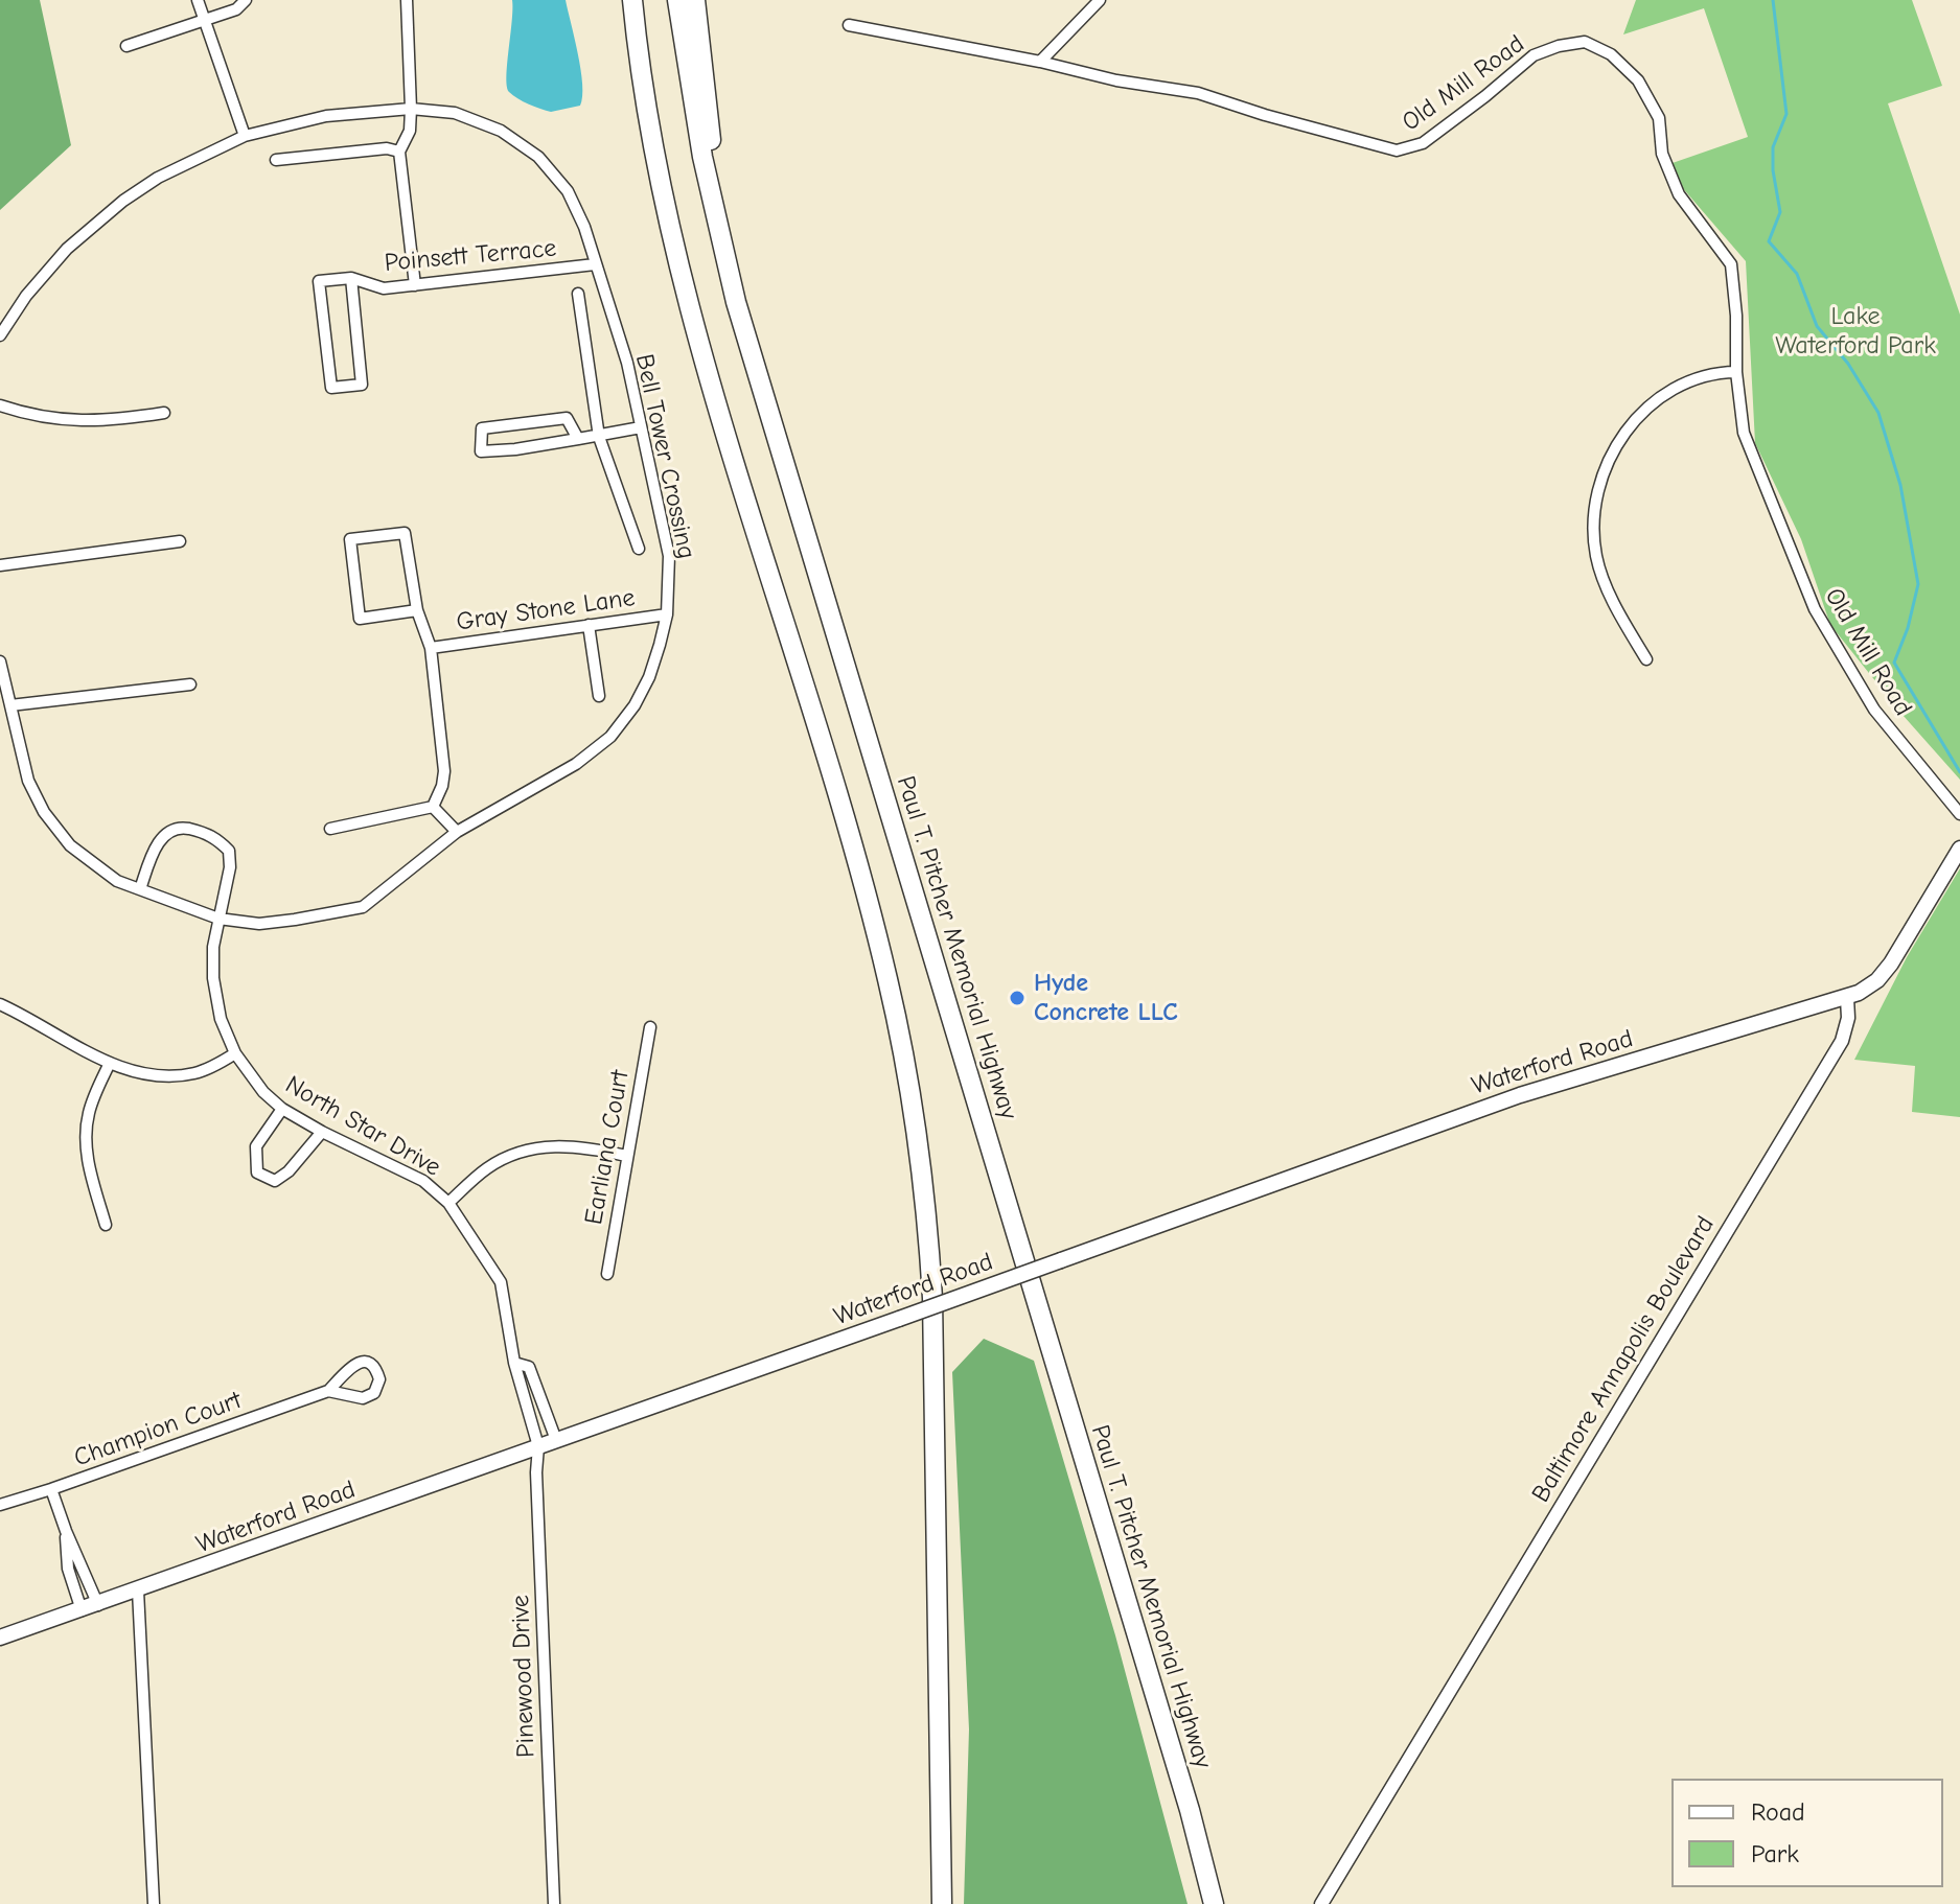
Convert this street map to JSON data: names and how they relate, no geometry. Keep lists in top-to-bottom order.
{
  "streets": {
    "highway": ["Paul T. Pitcher Memorial Highway"],
    "main road": ["Waterford Road"],
    "street": [
      "Old Mill Road",
      "Poinsett Terrace",
      "Bell Tower Crossing",
      "Gray Stone Lane",
      "North Star Drive",
      "Earliana Court",
      "Baltimore Annapolis Boulevard",
      "Champion Court",
      "Pinewood Drive"
    ]
  },
  "crossings": [
    ["Poinsett Terrace", "Bell Tower Crossing"],
    ["Bell Tower Crossing", "Gray Stone Lane"],
    ["Bell Tower Crossing", "North Star Drive"],
    ["Waterford Road", "North Star Drive"],
    ["Waterford Road", "Baltimore Annapolis Boulevard"],
    ["Waterford Road", "Pinewood Drive"],
    ["North Star Drive", "Pinewood Drive"]
  ],
  "parks": ["Lake Waterford Park"],
  "places": ["Hyde Concrete LLC"],
  "legend": ["Road", "Park"]
}
